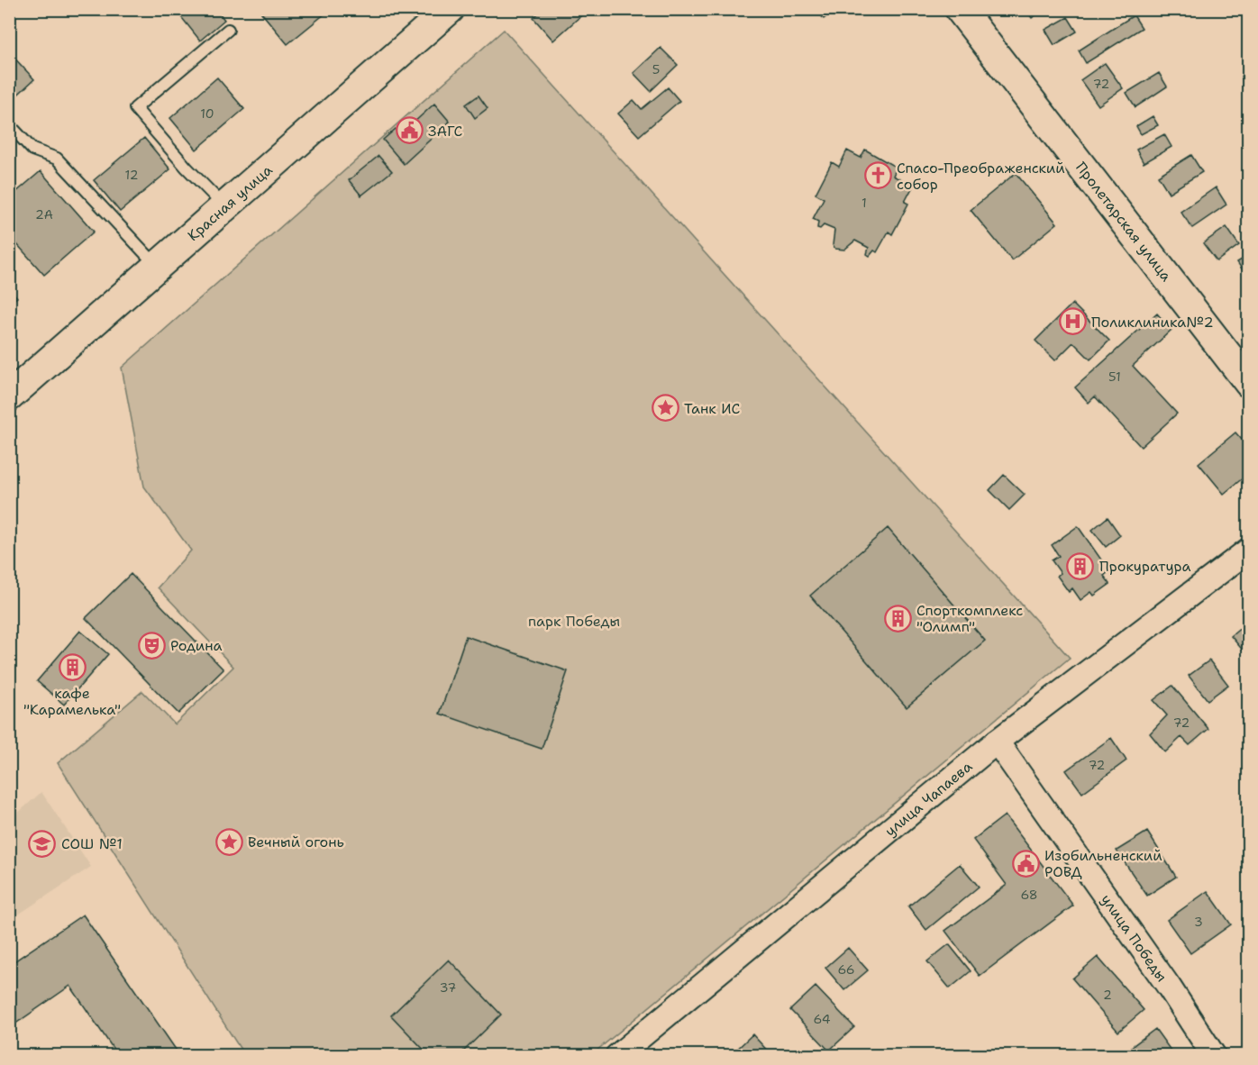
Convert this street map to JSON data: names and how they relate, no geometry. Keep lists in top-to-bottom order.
{
  "streets": {
    "street": [
      "Красная улица",
      "Пролетарская улица",
      "улица Чапаева",
      "улица Победы"
    ]
  },
  "crossings": [
    ["улица Чапаева", "улица Победы"]
  ],
  "parks": ["парк Победы"],
  "places": {
    "public building": ["ЗАГС", "Изобильненский РОВД"],
    "church": ["Спасо-Преображенский собор"],
    "hospital": ["Поликлиника№2"],
    "place": ["Танк ИС", "Вечный огонь"],
    "building": ["Прокуратура", "Спорткомплекс \"Олимп\"", "кафе \"Карамелька\""],
    "theatre": ["Родина"],
    "school or university": ["СОШ №1"]
  },
  "house_numbers": [
    "5",
    "72",
    "10",
    "12",
    "1",
    "2А",
    "51",
    "72",
    "72",
    "68",
    "3",
    "66",
    "37",
    "2",
    "64"
  ]
}
